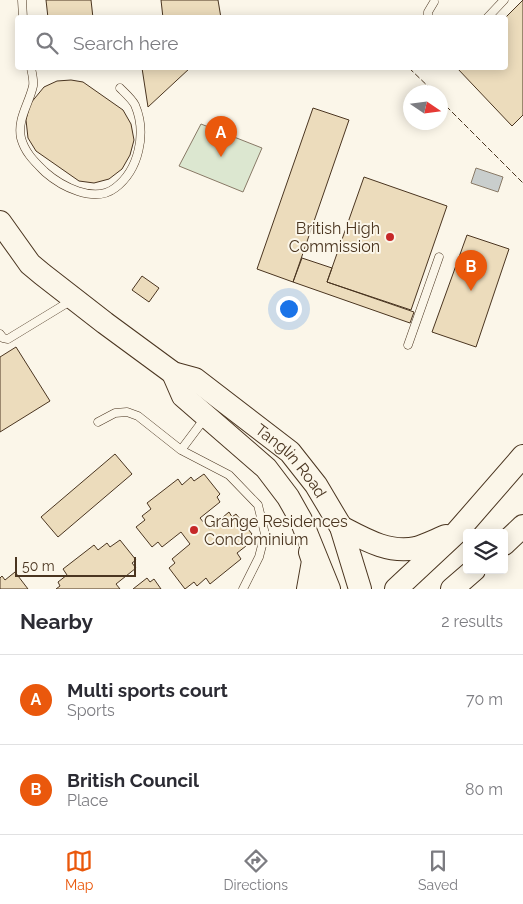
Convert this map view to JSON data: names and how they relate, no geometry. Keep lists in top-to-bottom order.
{
  "streets": {
    "main road": ["Tanglin Road"]
  },
  "places": ["British High Commission", "Grange Residences Condominium"],
  "scale_bar": "50 m",
  "north": "right",
  "page": {
    "search": "Search here",
    "pins": ["A", "B"],
    "scale": "50 m",
    "heading": ["Nearby", "2 results"],
    "list": [
      {
        "mark": "A",
        "name": "Multi sports court",
        "note": "Sports",
        "value": "70 m"
      },
      {
        "mark": "B",
        "name": "British Council",
        "note": "Place",
        "value": "80 m"
      }
    ],
    "nav": ["Map", "Directions", "Saved"]
  }
}
